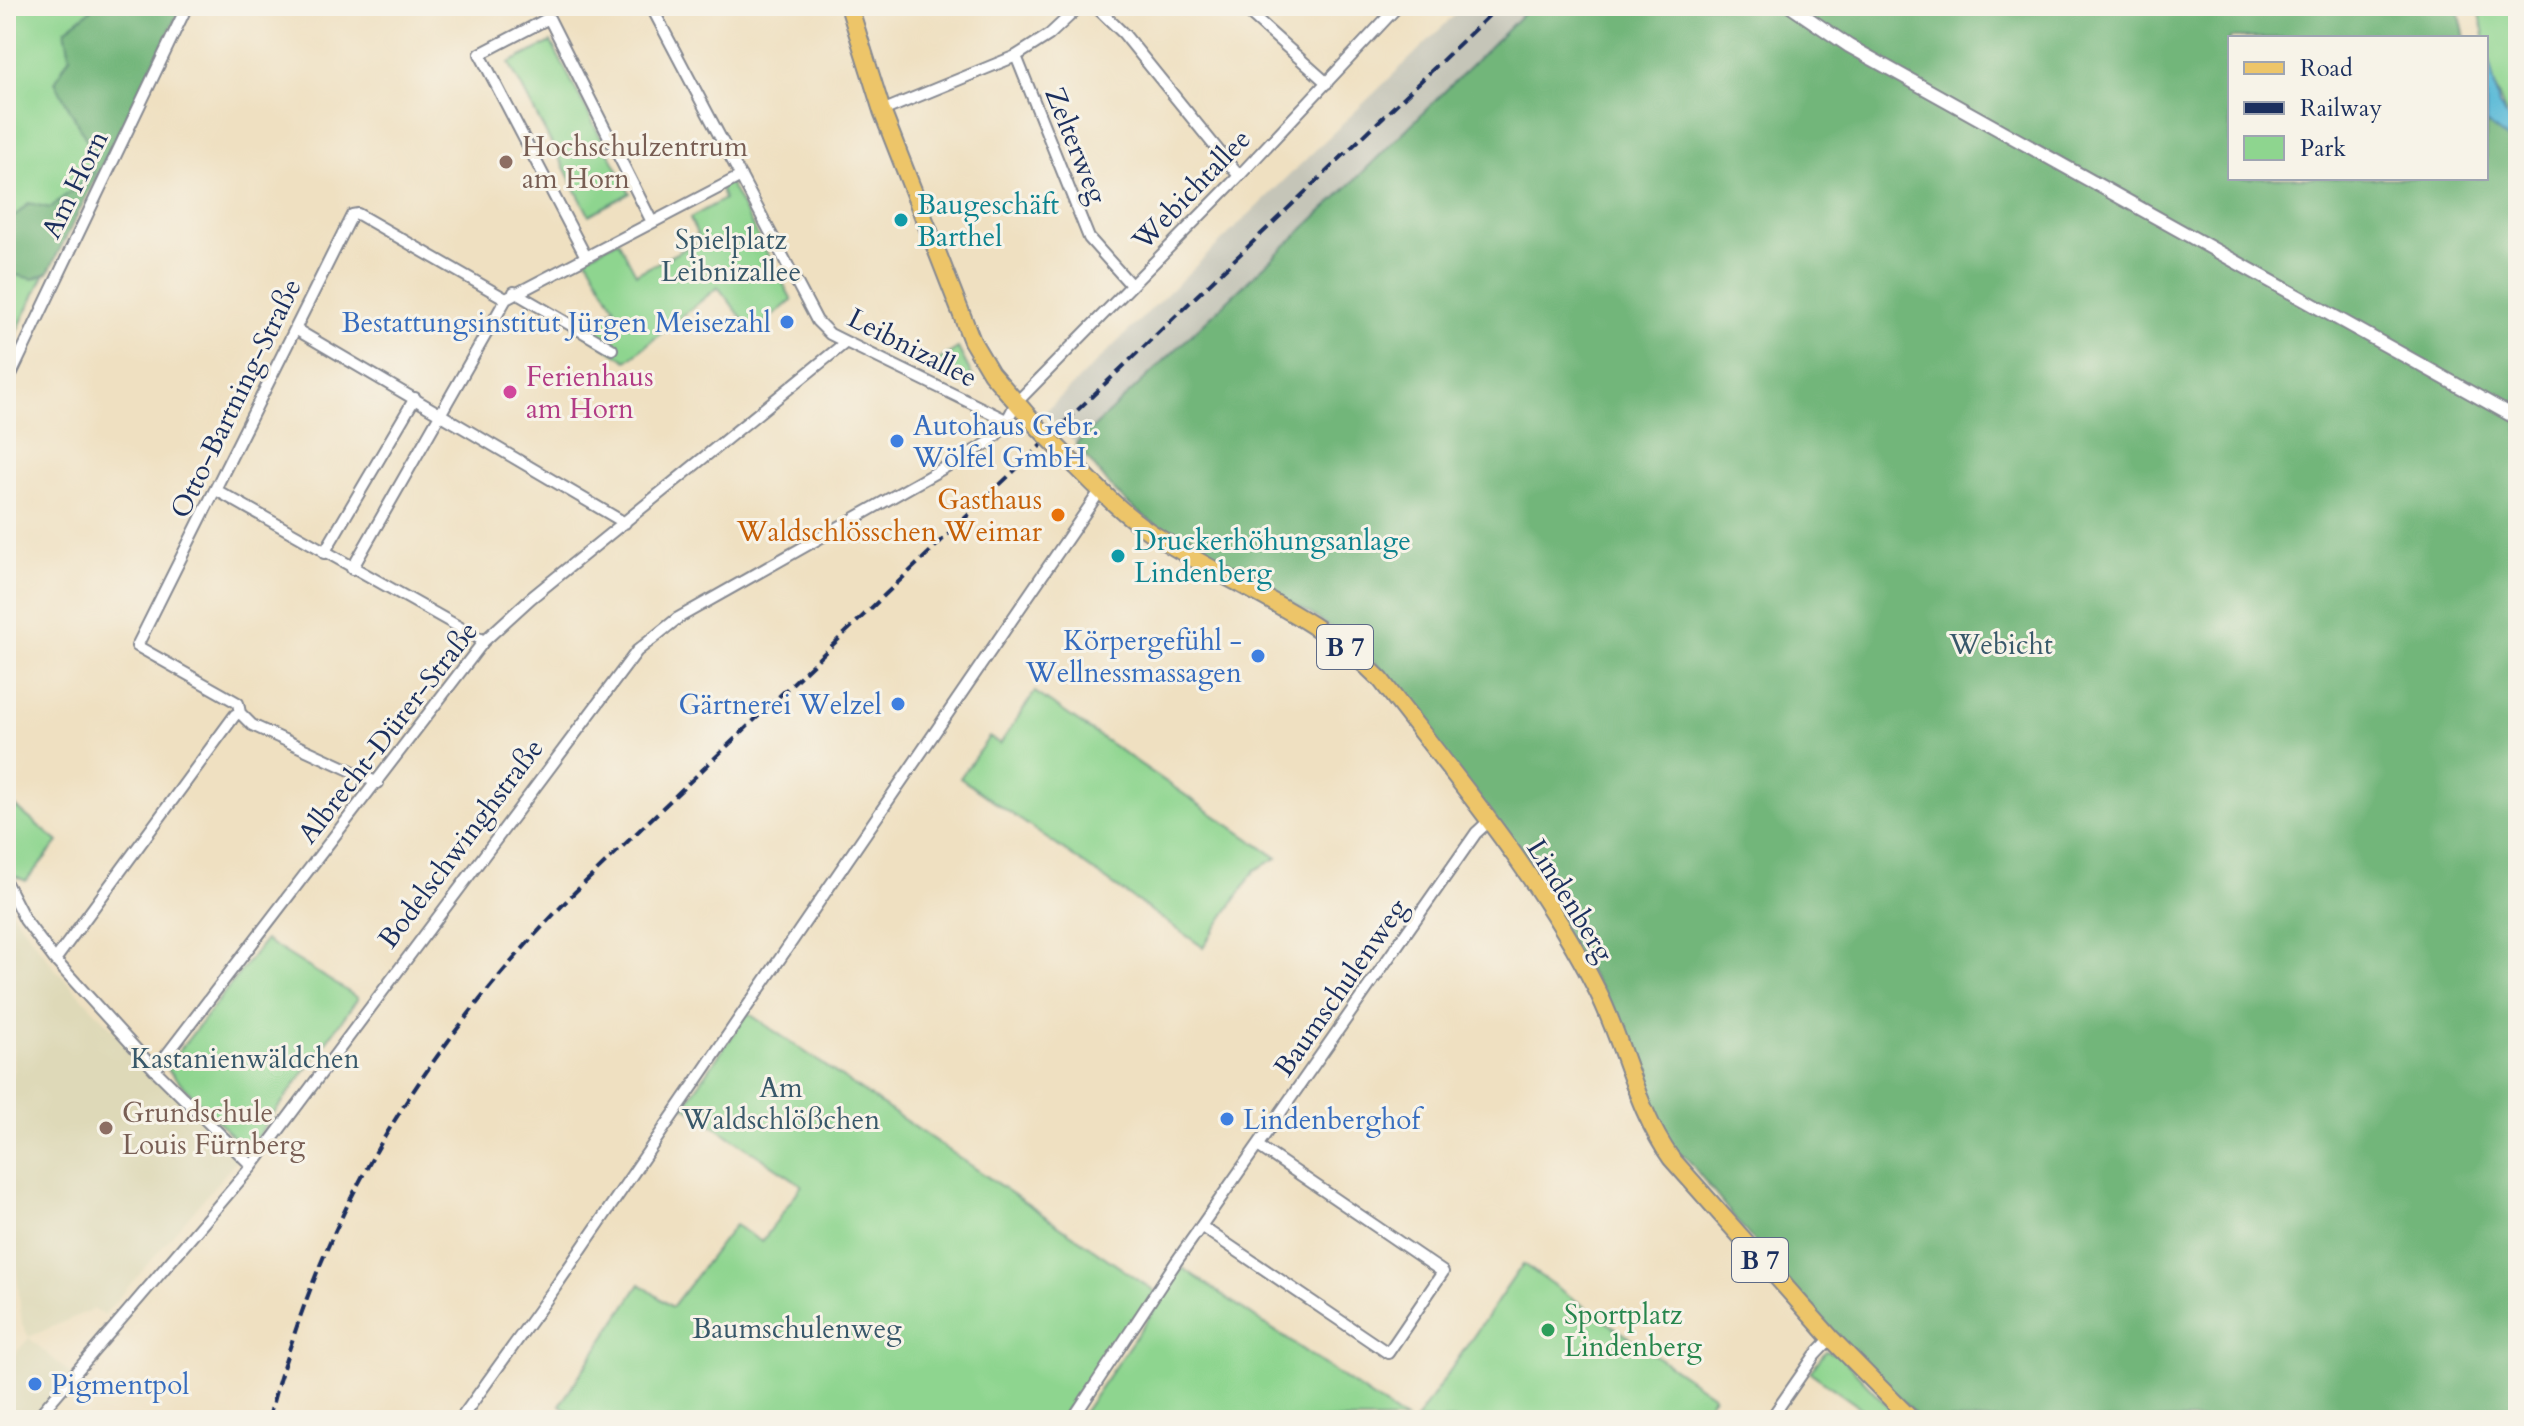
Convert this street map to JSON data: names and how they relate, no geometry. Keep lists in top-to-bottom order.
{
  "streets": {
    "main road": ["B 7", "Lindenberg"],
    "street": [
      "Zelterweg",
      "Am Horn",
      "Webichtallee",
      "Leibnizallee",
      "Otto-Bartning-Straße",
      "Albrecht-Dürer-Straße",
      "Bodelschwinghstraße",
      "Baumschulenweg"
    ]
  },
  "crossings": [
    ["Zelterweg", "Webichtallee"],
    ["Webichtallee", "B 7"],
    ["Webichtallee", "Bodelschwinghstraße"],
    ["Leibnizallee", "Albrecht-Dürer-Straße"],
    ["Leibnizallee", "Bodelschwinghstraße"],
    ["B 7", "Bodelschwinghstraße"],
    ["B 7", "Lindenberg"],
    ["Lindenberg", "Baumschulenweg"]
  ],
  "parks": [
    "Spielplatz Leibnizallee",
    "Webicht",
    "Kastanienwäldchen",
    "Am Waldschlößchen",
    "Baumschulenweg"
  ],
  "places": [
    "Hochschulzentrum am Horn",
    "Baugeschäft Barthel",
    "Bestattungsinstitut Jürgen Meisezahl",
    "Ferienhaus am Horn",
    "Autohaus Gebr. Wölfel GmbH",
    "Gasthaus Waldschlösschen Weimar",
    "Druckerhöhungsanlage Lindenberg",
    "Körpergefühl - Wellnessmassagen",
    "Gärtnerei Welzel",
    "Lindenberghof",
    "Grundschule Louis Fürnberg",
    "Sportplatz Lindenberg",
    "Pigmentpol"
  ],
  "legend": ["Road", "Railway", "Park"]
}
